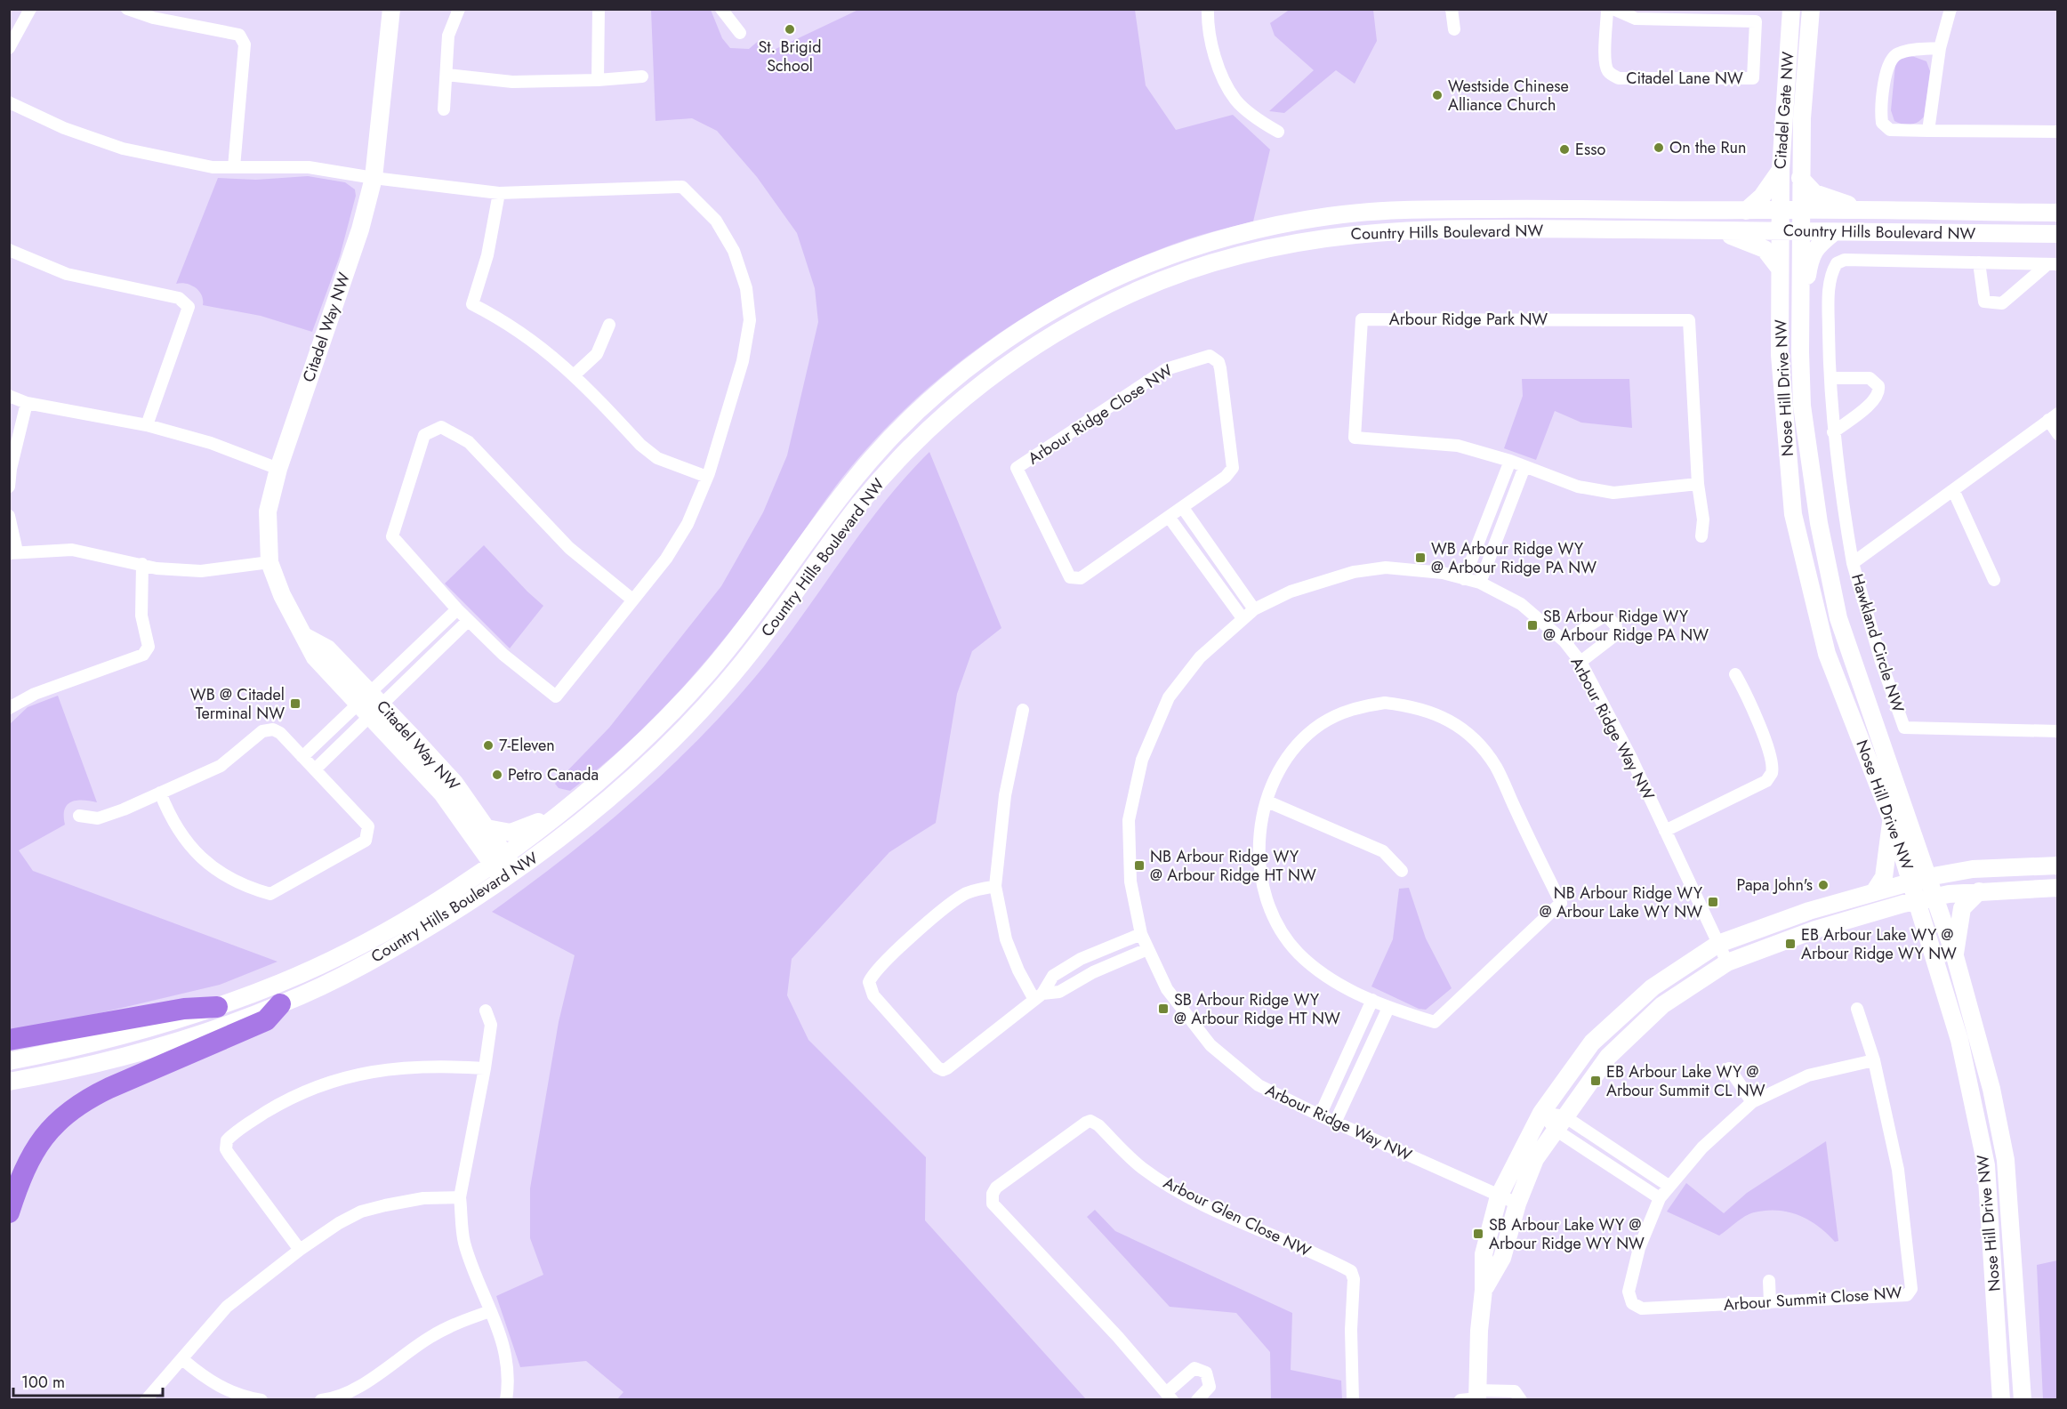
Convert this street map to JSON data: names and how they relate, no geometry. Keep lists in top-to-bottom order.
{
  "streets": {
    "main road": [
      "Citadel Gate NW",
      "Country Hills Boulevard NW",
      "Citadel Way NW",
      "Nose Hill Drive NW"
    ],
    "street": [
      "Citadel Lane NW",
      "Arbour Ridge Park NW",
      "Arbour Ridge Close NW",
      "Hawkland Circle NW",
      "Arbour Ridge Way NW",
      "Arbour Glen Close NW",
      "Arbour Summit Close NW"
    ]
  },
  "crossings": [
    ["Citadel Gate NW", "Country Hills Boulevard NW"],
    ["Citadel Gate NW", "Nose Hill Drive NW"],
    ["Country Hills Boulevard NW", "Citadel Way NW"],
    ["Country Hills Boulevard NW", "Nose Hill Drive NW"]
  ],
  "places": {
    "other": [
      "St. Brigid School",
      "Westside Chinese Alliance Church",
      "On the Run",
      "Esso",
      "7-Eleven",
      "Petro Canada",
      "Papa John's"
    ],
    "transit": [
      "WB Arbour Ridge WY @ Arbour Ridge PA NW",
      "SB Arbour Ridge WY @ Arbour Ridge PA NW",
      "WB @ Citadel Terminal NW",
      "NB Arbour Ridge WY @ Arbour Ridge HT NW",
      "NB Arbour Ridge WY @ Arbour Lake WY NW",
      "EB Arbour Lake WY @ Arbour Ridge WY NW",
      "SB Arbour Ridge WY @ Arbour Ridge HT NW",
      "EB Arbour Lake WY @ Arbour Summit CL NW",
      "SB Arbour Lake WY @ Arbour Ridge WY NW"
    ]
  },
  "scale_bar": "100 m"
}
